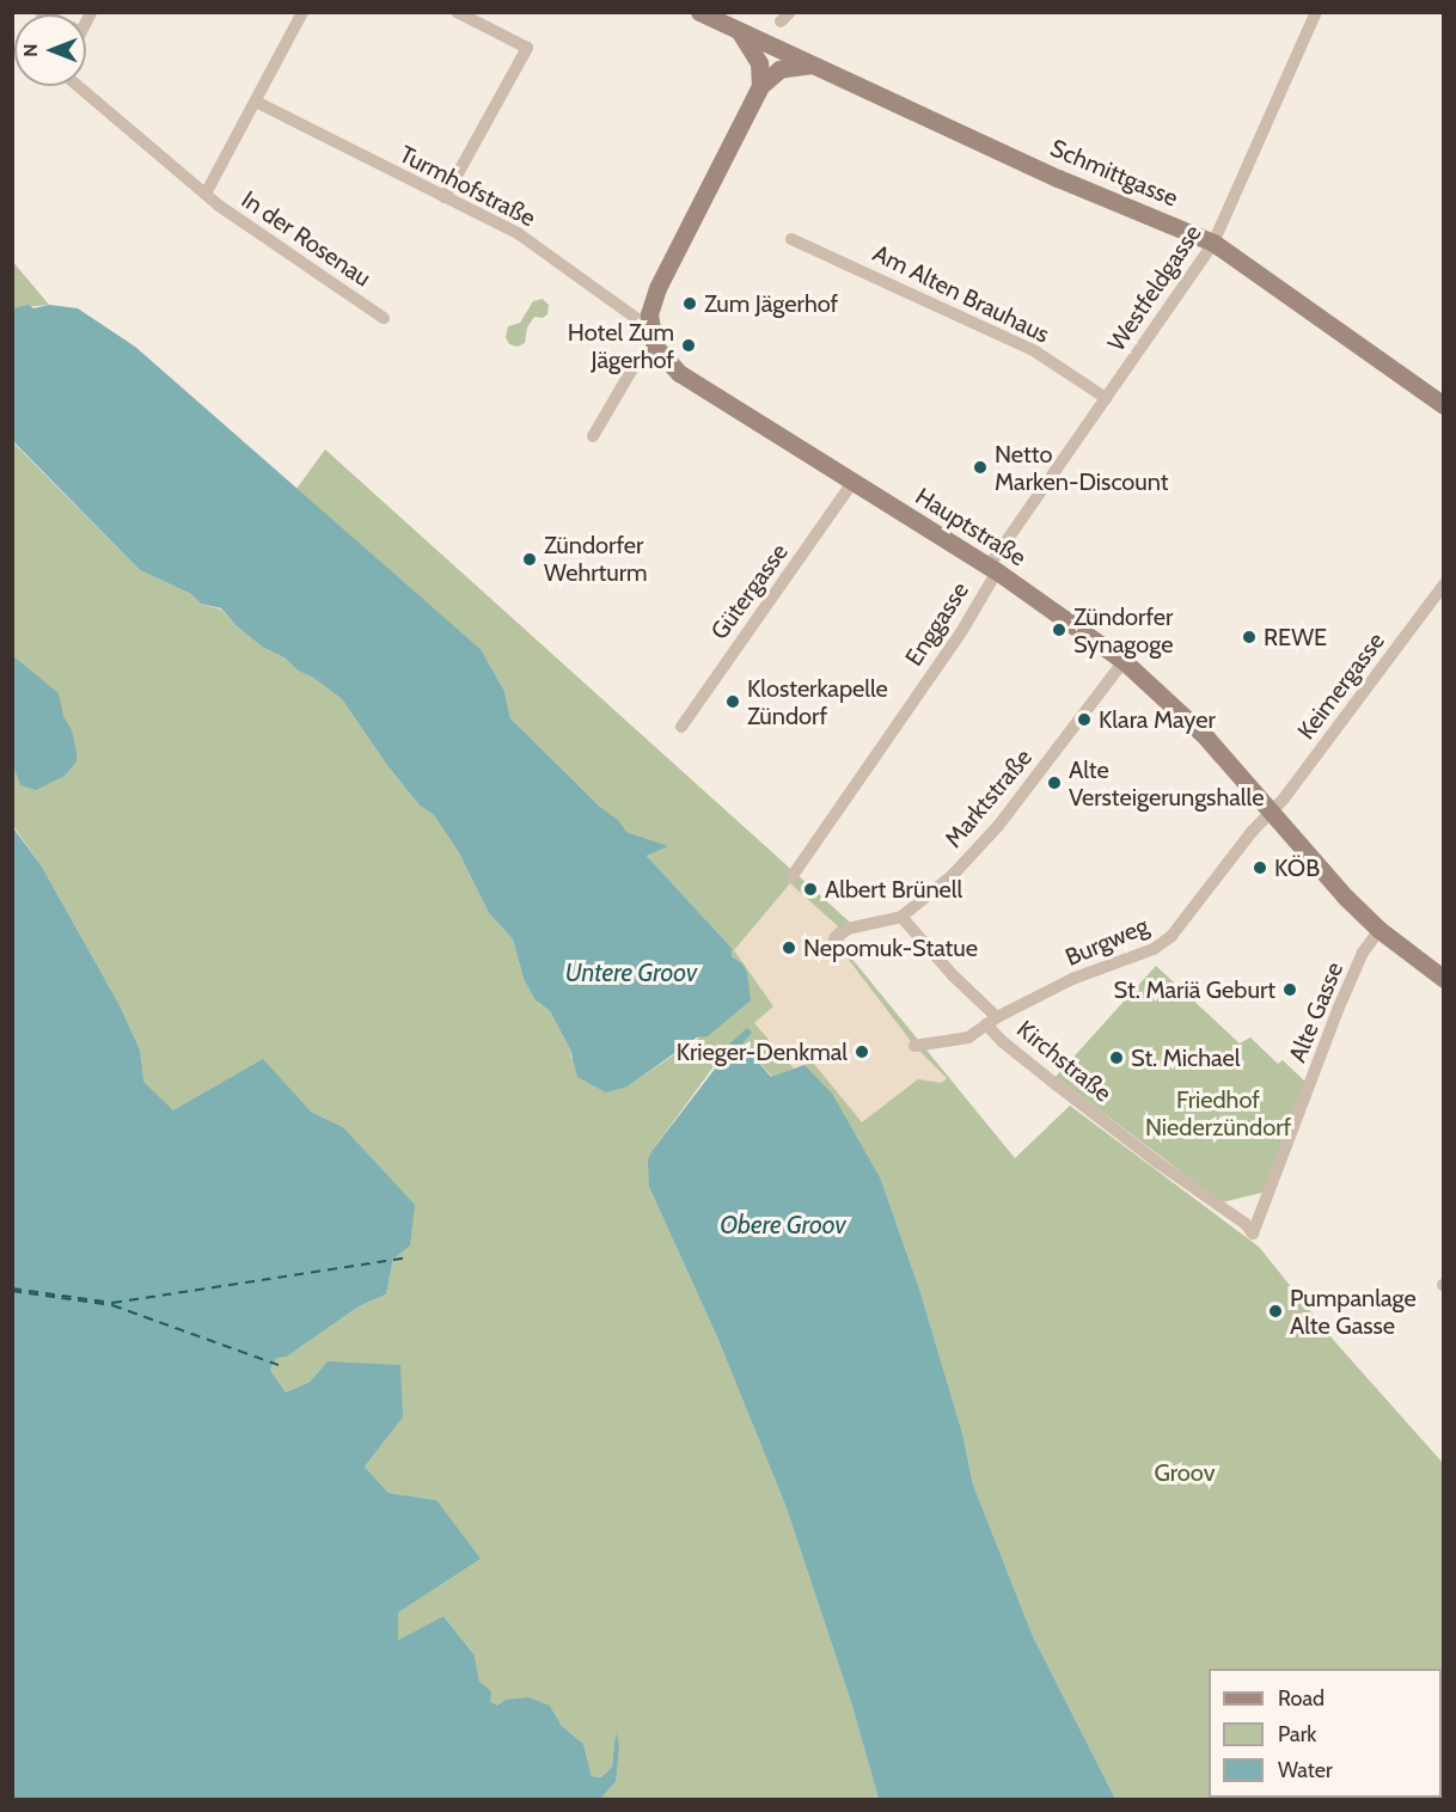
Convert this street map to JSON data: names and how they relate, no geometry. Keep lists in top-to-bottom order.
{
  "streets": {
    "main road": ["Schmittgasse", "Hauptstraße"],
    "street": [
      "Turmhofstraße",
      "In der Rosenau",
      "Westfeldgasse",
      "Am Alten Brauhaus",
      "Gütergasse",
      "Enggasse",
      "Keimergasse",
      "Marktstraße",
      "Burgweg",
      "Alte Gasse",
      "Kirchstraße"
    ]
  },
  "crossings": [
    ["Schmittgasse", "Westfeldgasse"],
    ["Turmhofstraße", "In der Rosenau"],
    ["Turmhofstraße", "Hauptstraße"],
    ["Westfeldgasse", "Am Alten Brauhaus"],
    ["Westfeldgasse", "Hauptstraße"],
    ["Westfeldgasse", "Enggasse"],
    ["Hauptstraße", "Gütergasse"],
    ["Hauptstraße", "Enggasse"],
    ["Hauptstraße", "Keimergasse"],
    ["Hauptstraße", "Marktstraße"],
    ["Hauptstraße", "Burgweg"],
    ["Hauptstraße", "Alte Gasse"],
    ["Keimergasse", "Burgweg"],
    ["Marktstraße", "Kirchstraße"],
    ["Burgweg", "Kirchstraße"],
    ["Alte Gasse", "Kirchstraße"]
  ],
  "water": ["Untere Groov", "Obere Groov"],
  "parks": ["Friedhof Niederzündorf", "Groov"],
  "places": [
    "Zum Jägerhof",
    "Hotel Zum Jägerhof",
    "Netto Marken-Discount",
    "Zündorfer Wehrturm",
    "Zündorfer Synagoge",
    "REWE",
    "Klosterkapelle Zündorf",
    "Klara Mayer",
    "Alte Versteigerungshalle",
    "KÖB",
    "Albert Brünell",
    "Nepomuk-Statue",
    "St. Mariä Geburt",
    "Krieger-Denkmal",
    "St. Michael",
    "Pumpanlage Alte Gasse"
  ],
  "legend": ["Road", "Park", "Water"],
  "north": "left"
}
